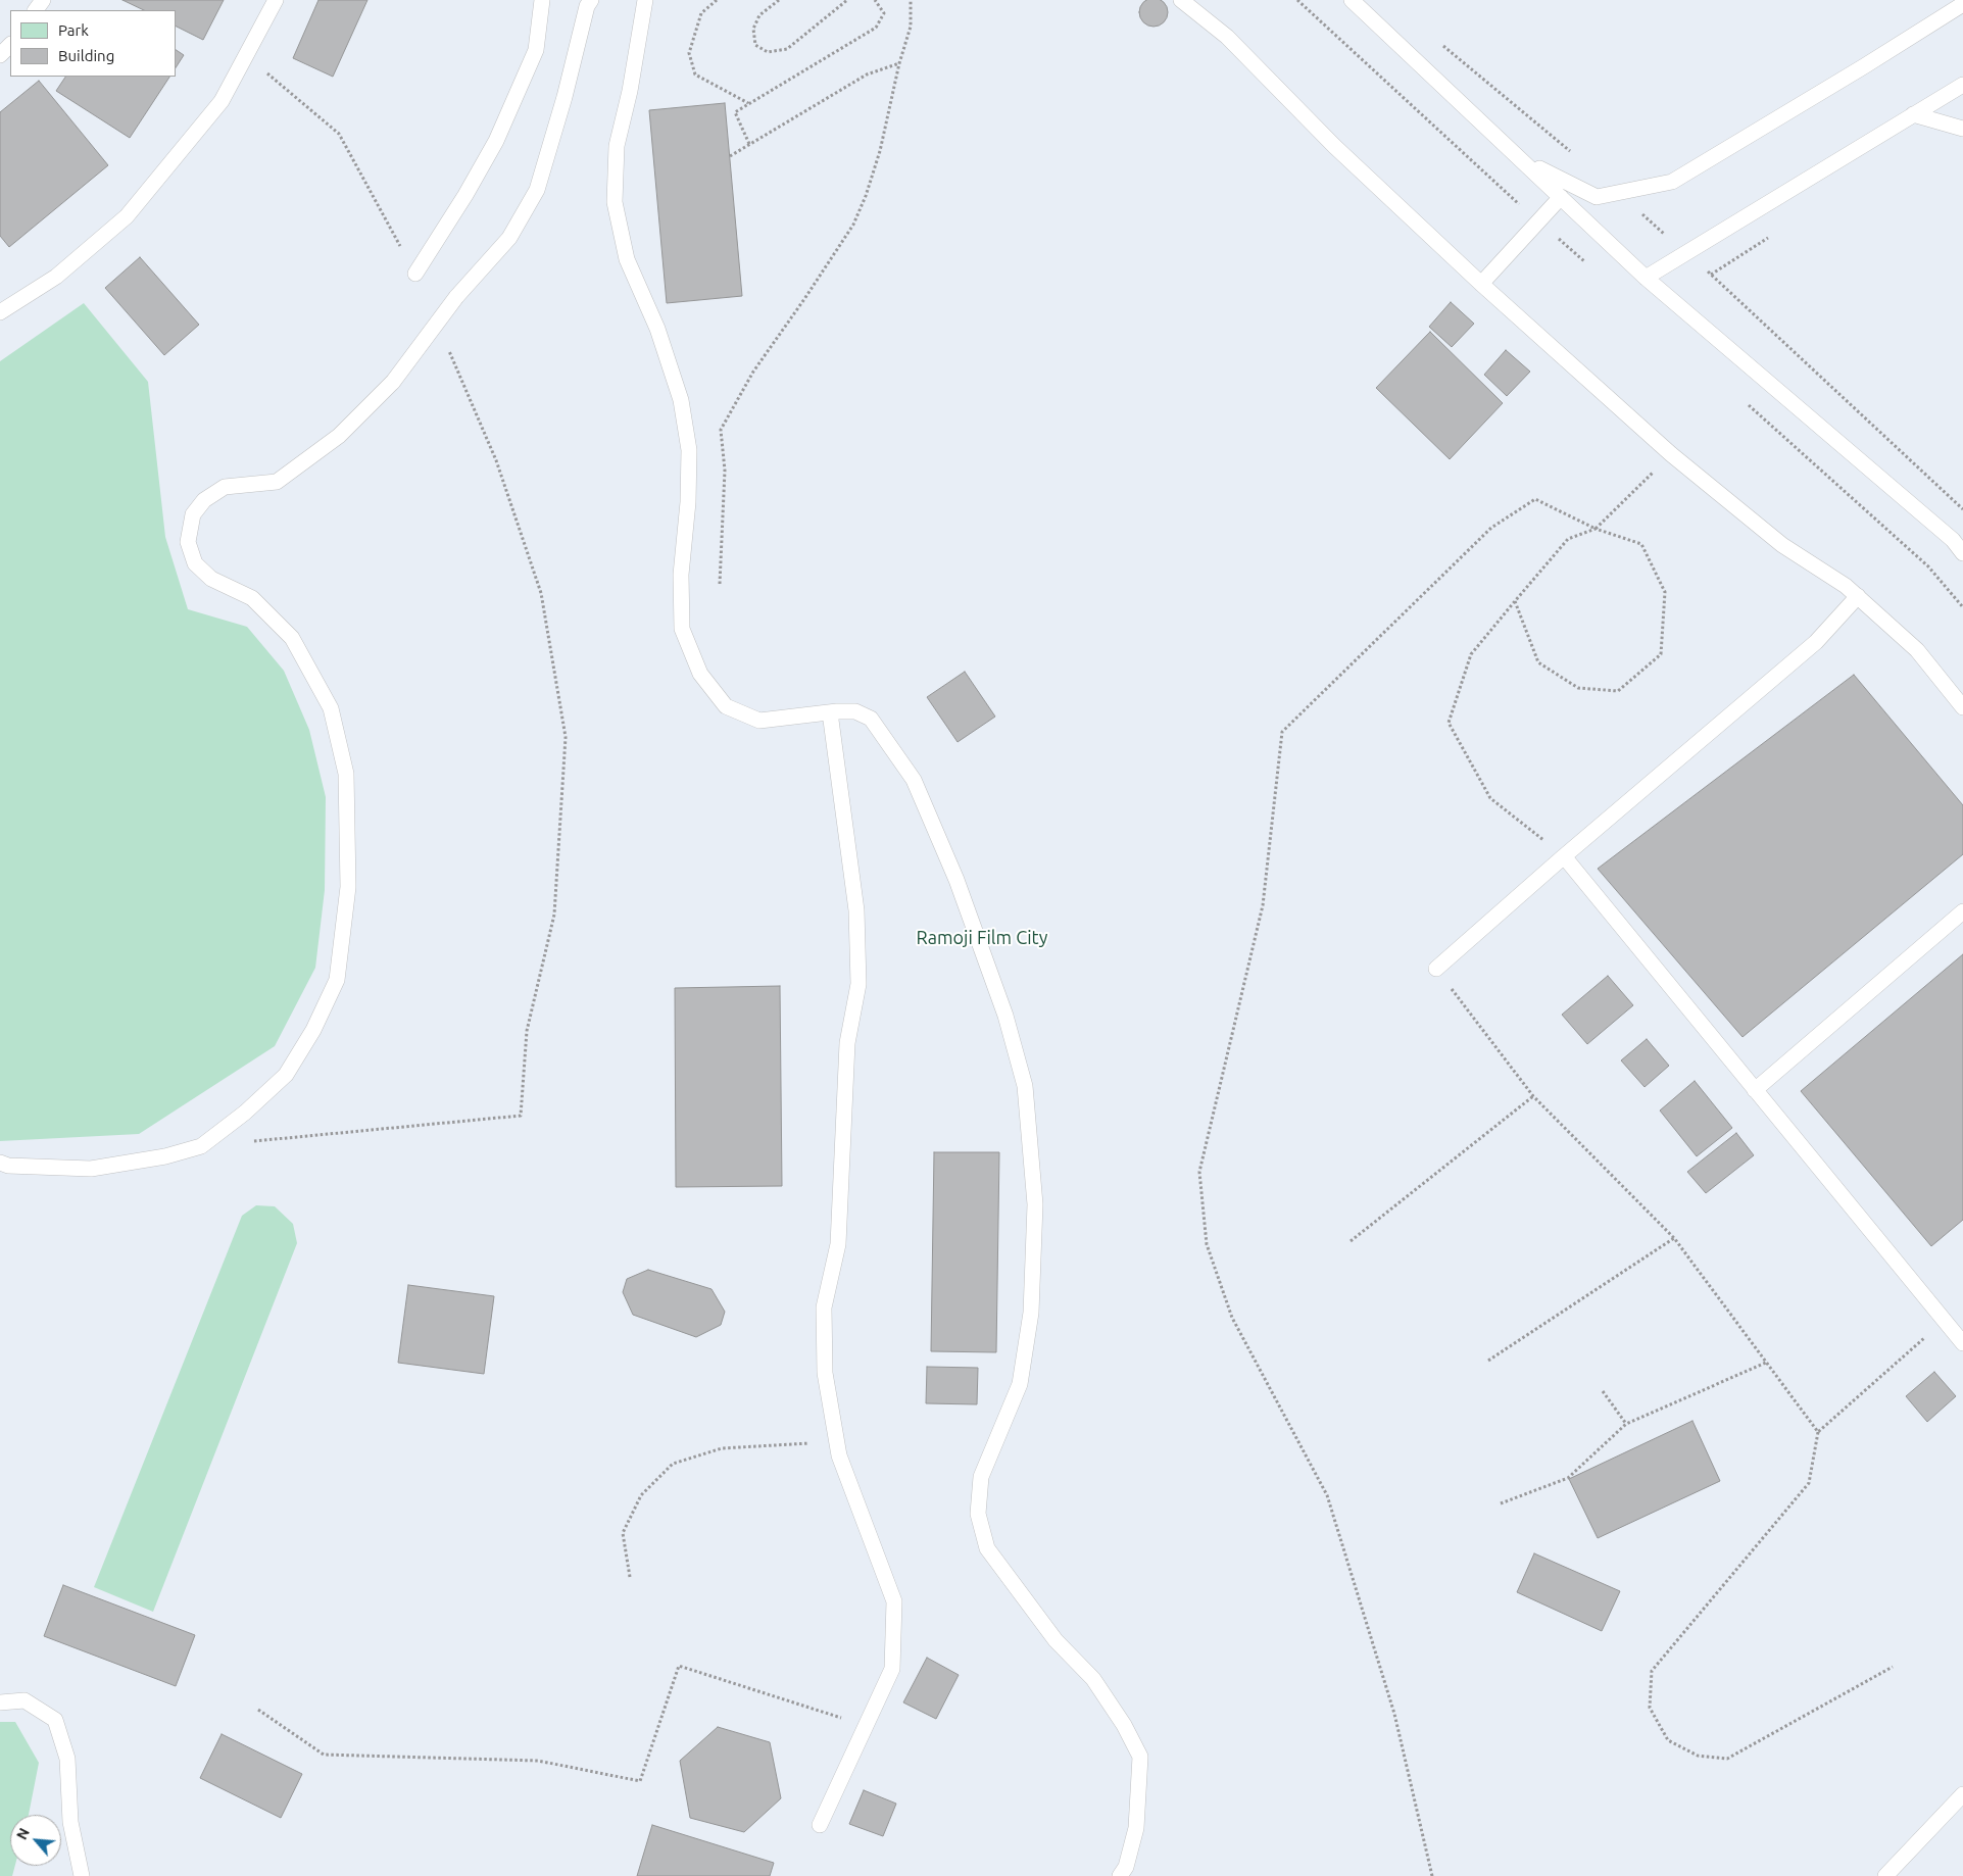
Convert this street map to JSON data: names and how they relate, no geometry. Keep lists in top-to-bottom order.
{
  "parks": ["Ramoji Film City"],
  "legend": ["Park", "Building"],
  "north": "top left"
}
